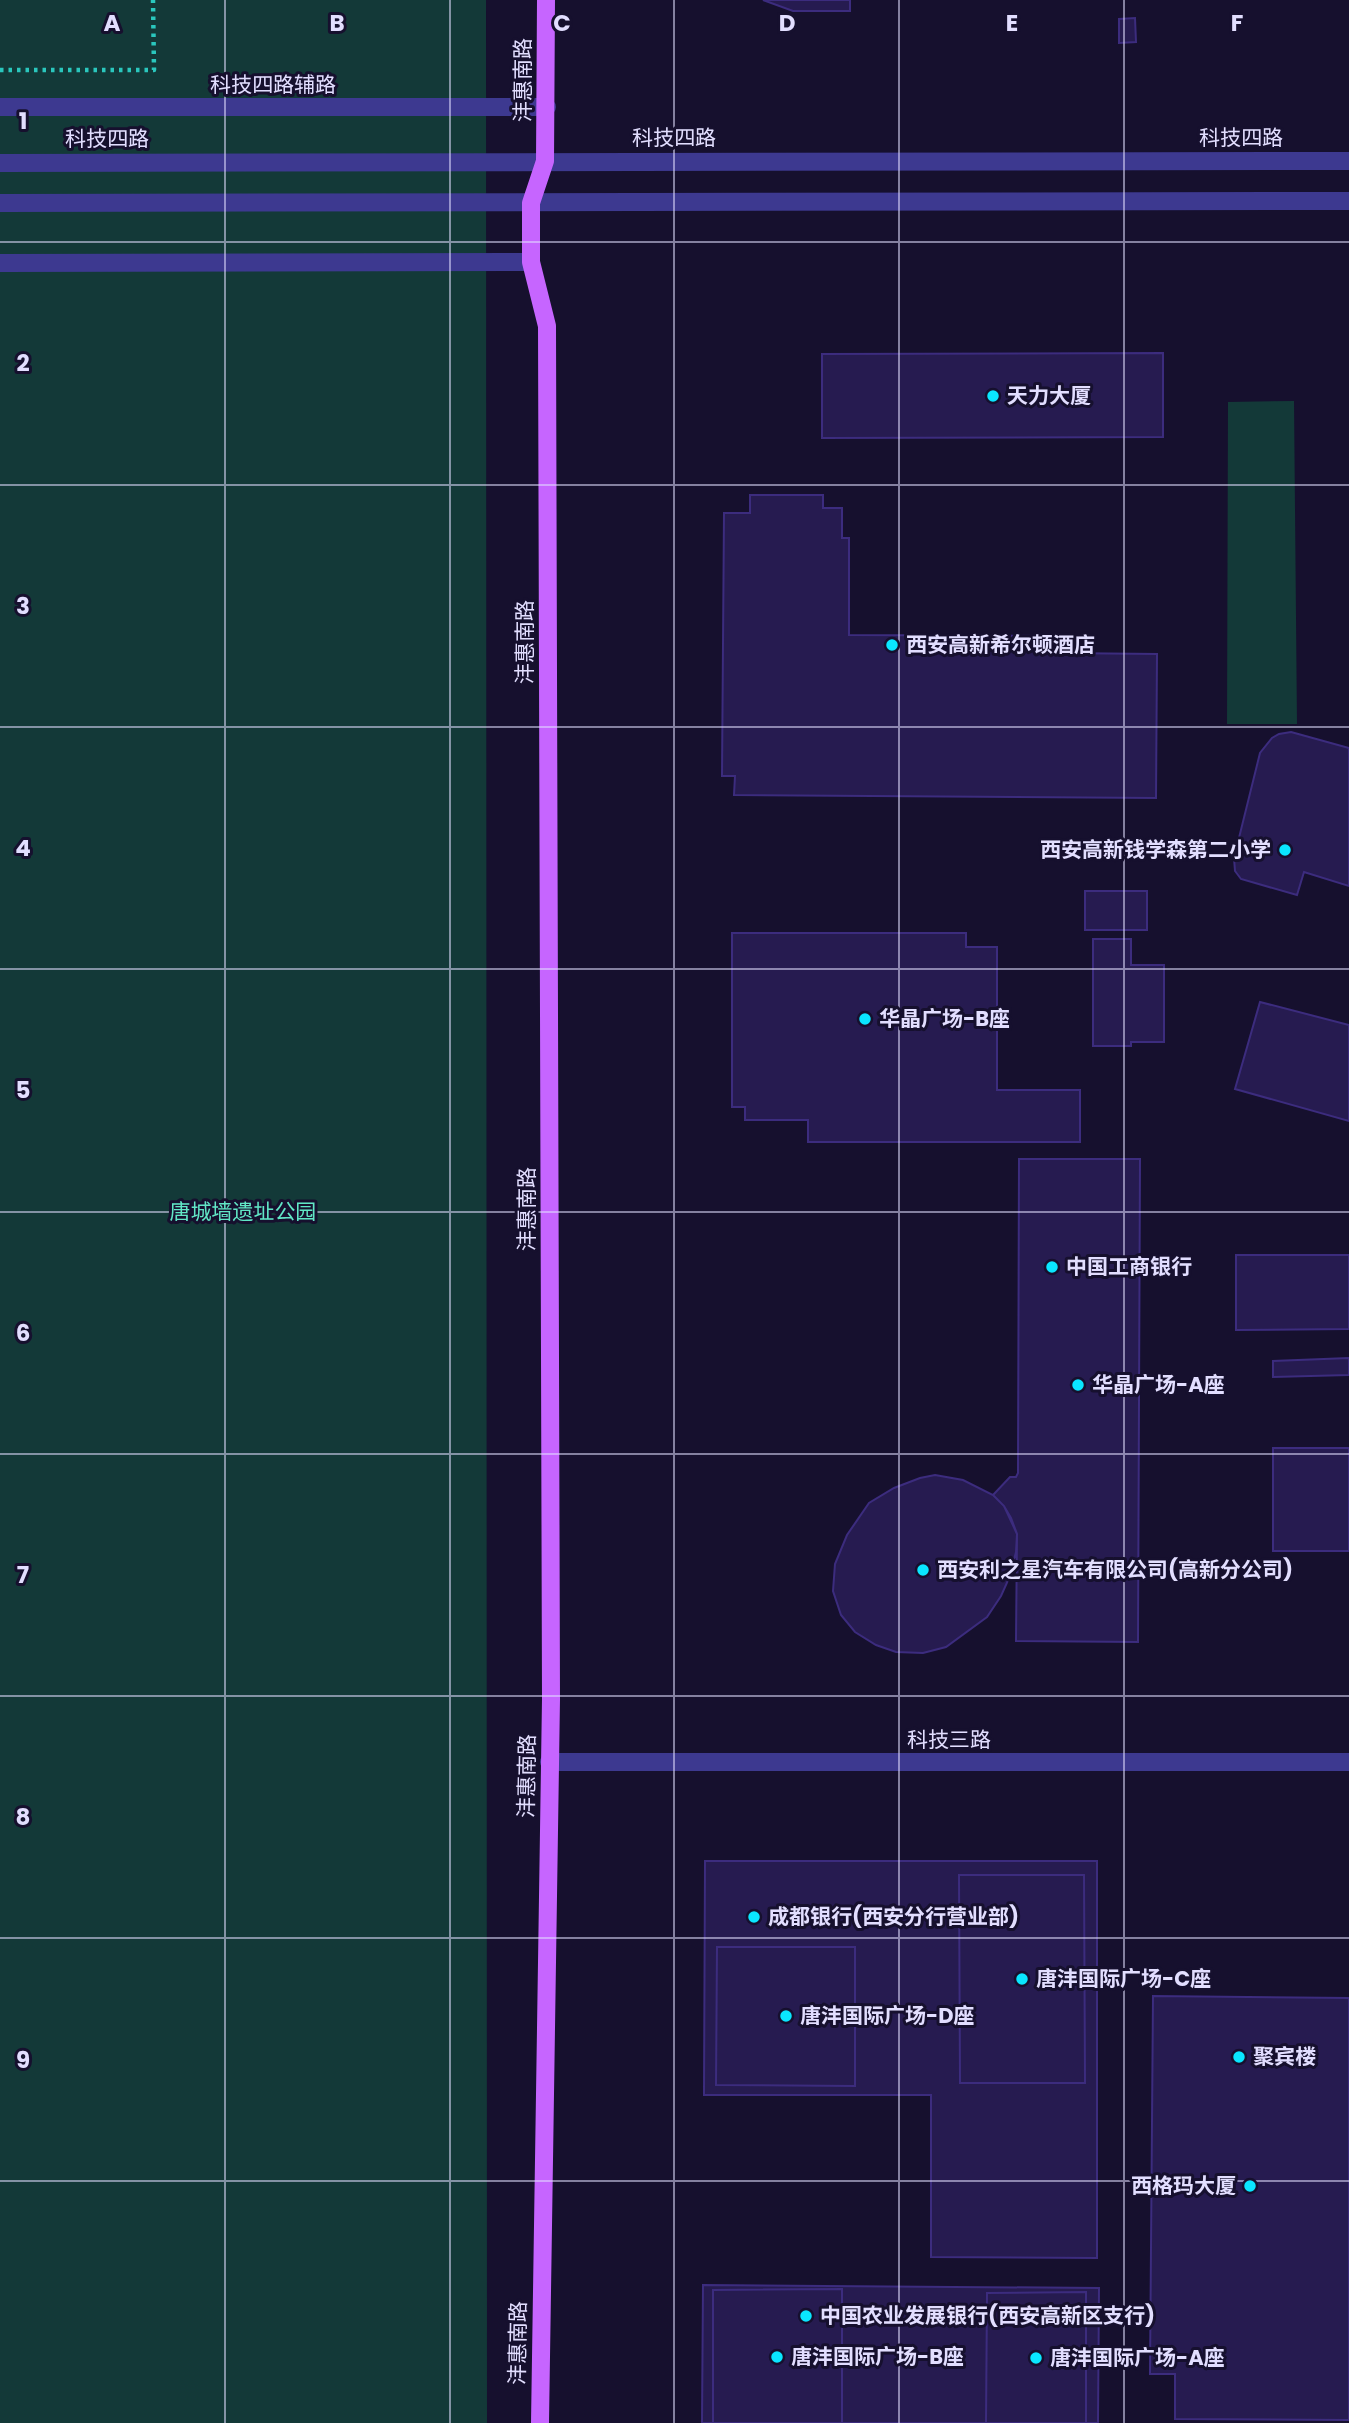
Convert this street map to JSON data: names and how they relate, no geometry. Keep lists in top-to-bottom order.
{
  "streets": {
    "main road": ["沣惠南路"],
    "street": ["科技四路辅路", "科技四路", "科技三路"]
  },
  "crossings": [
    ["沣惠南路", "科技四路辅路"],
    ["沣惠南路", "科技四路"],
    ["沣惠南路", "科技三路"]
  ],
  "parks": ["唐城墙遗址公园"],
  "places": [
    "天力大厦",
    "西安高新希尔顿酒店",
    "西安高新钱学森第二小学",
    "华晶广场-B座",
    "中国工商银行",
    "华晶广场-A座",
    "西安利之星汽车有限公司(高新分公司)",
    "成都银行(西安分行营业部)",
    "唐沣国际广场-C座",
    "唐沣国际广场-D座",
    "聚宾楼",
    "西格玛大厦",
    "中国农业发展银行(西安高新区支行)",
    "唐沣国际广场-B座",
    "唐沣国际广场-A座"
  ],
  "grid": {
    "columns": [
      "A",
      "B",
      "C",
      "D",
      "E",
      "F"
    ],
    "rows": [
      "1",
      "2",
      "3",
      "4",
      "5",
      "6",
      "7",
      "8",
      "9"
    ]
  }
}
